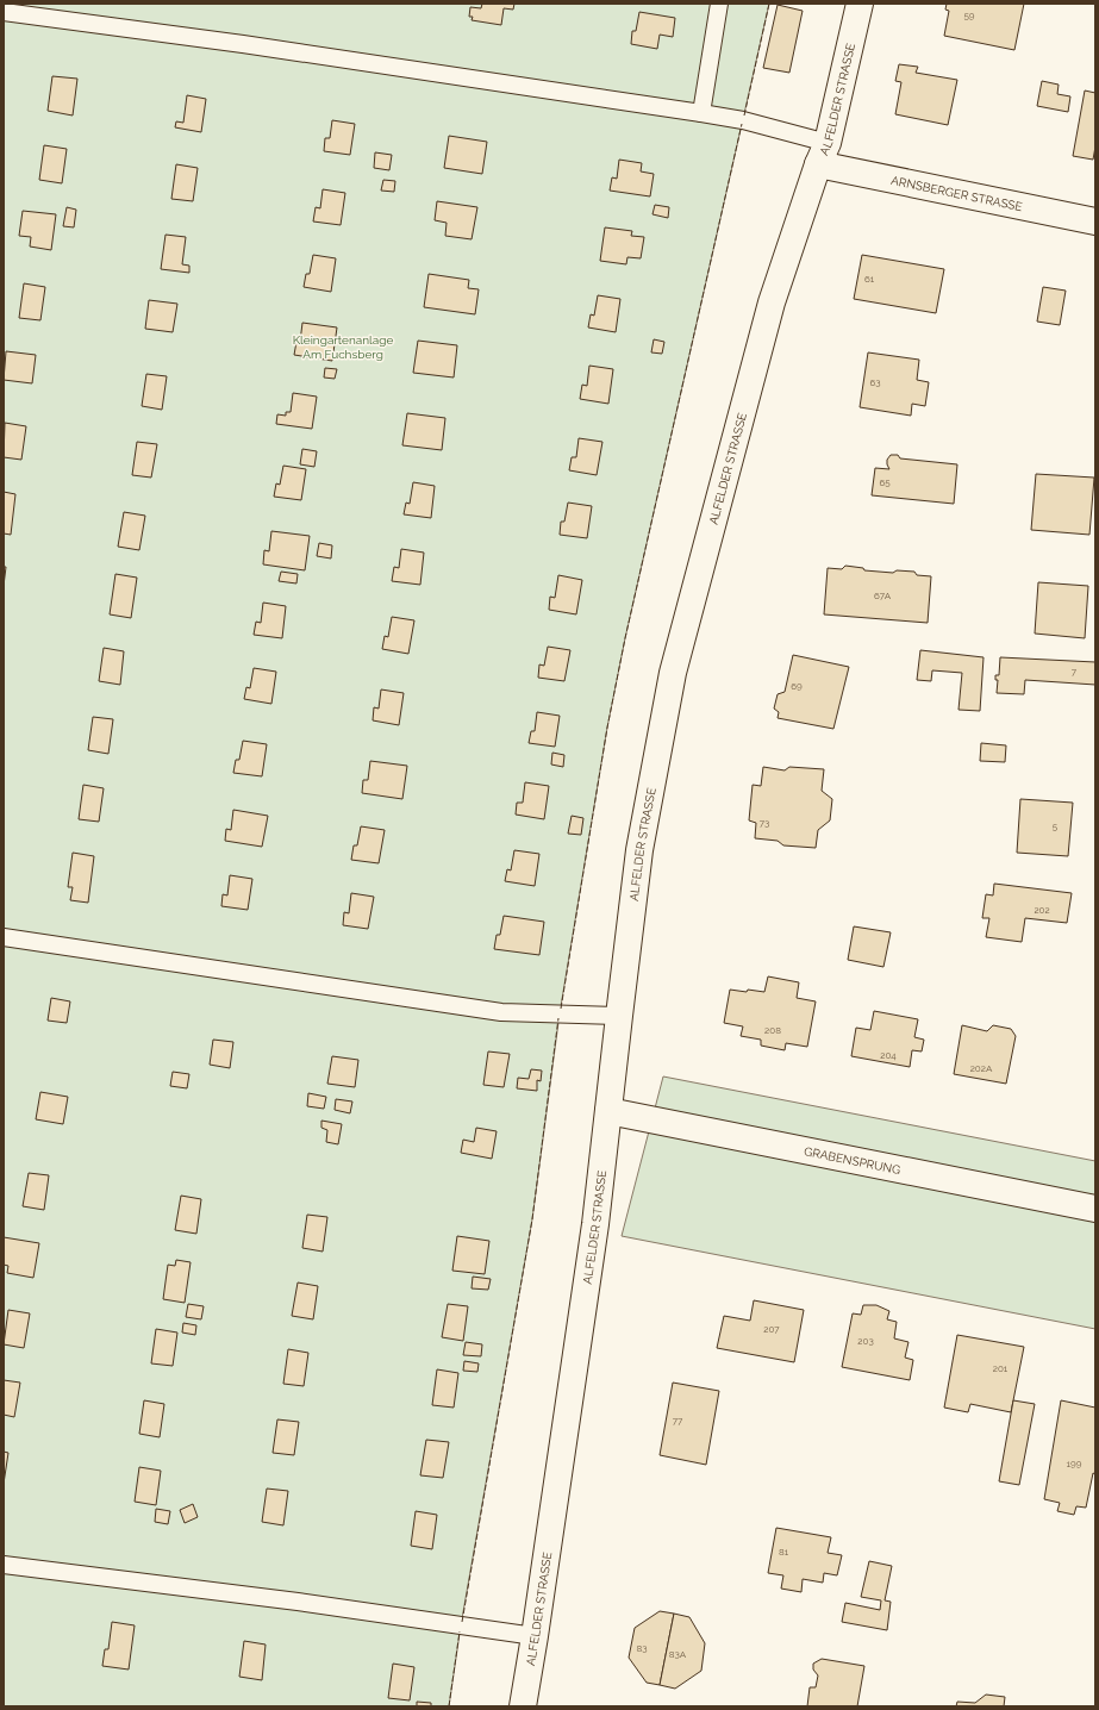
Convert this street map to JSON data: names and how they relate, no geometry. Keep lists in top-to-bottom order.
{
  "streets": {
    "street": ["ALFELDER STRASSE", "ARNSBERGER STRASSE", "GRABENSPRUNG"]
  },
  "crossings": [
    ["ALFELDER STRASSE", "ARNSBERGER STRASSE"],
    ["ALFELDER STRASSE", "GRABENSPRUNG"]
  ],
  "parks": ["Kleingartenanlage Am Fuchsberg"],
  "house_numbers": [
    "59",
    "61",
    "63",
    "65",
    "67A",
    "7",
    "69",
    "73",
    "5",
    "202",
    "208",
    "204",
    "202A",
    "207",
    "203",
    "201",
    "77",
    "199",
    "81",
    "83",
    "83A"
  ]
}
